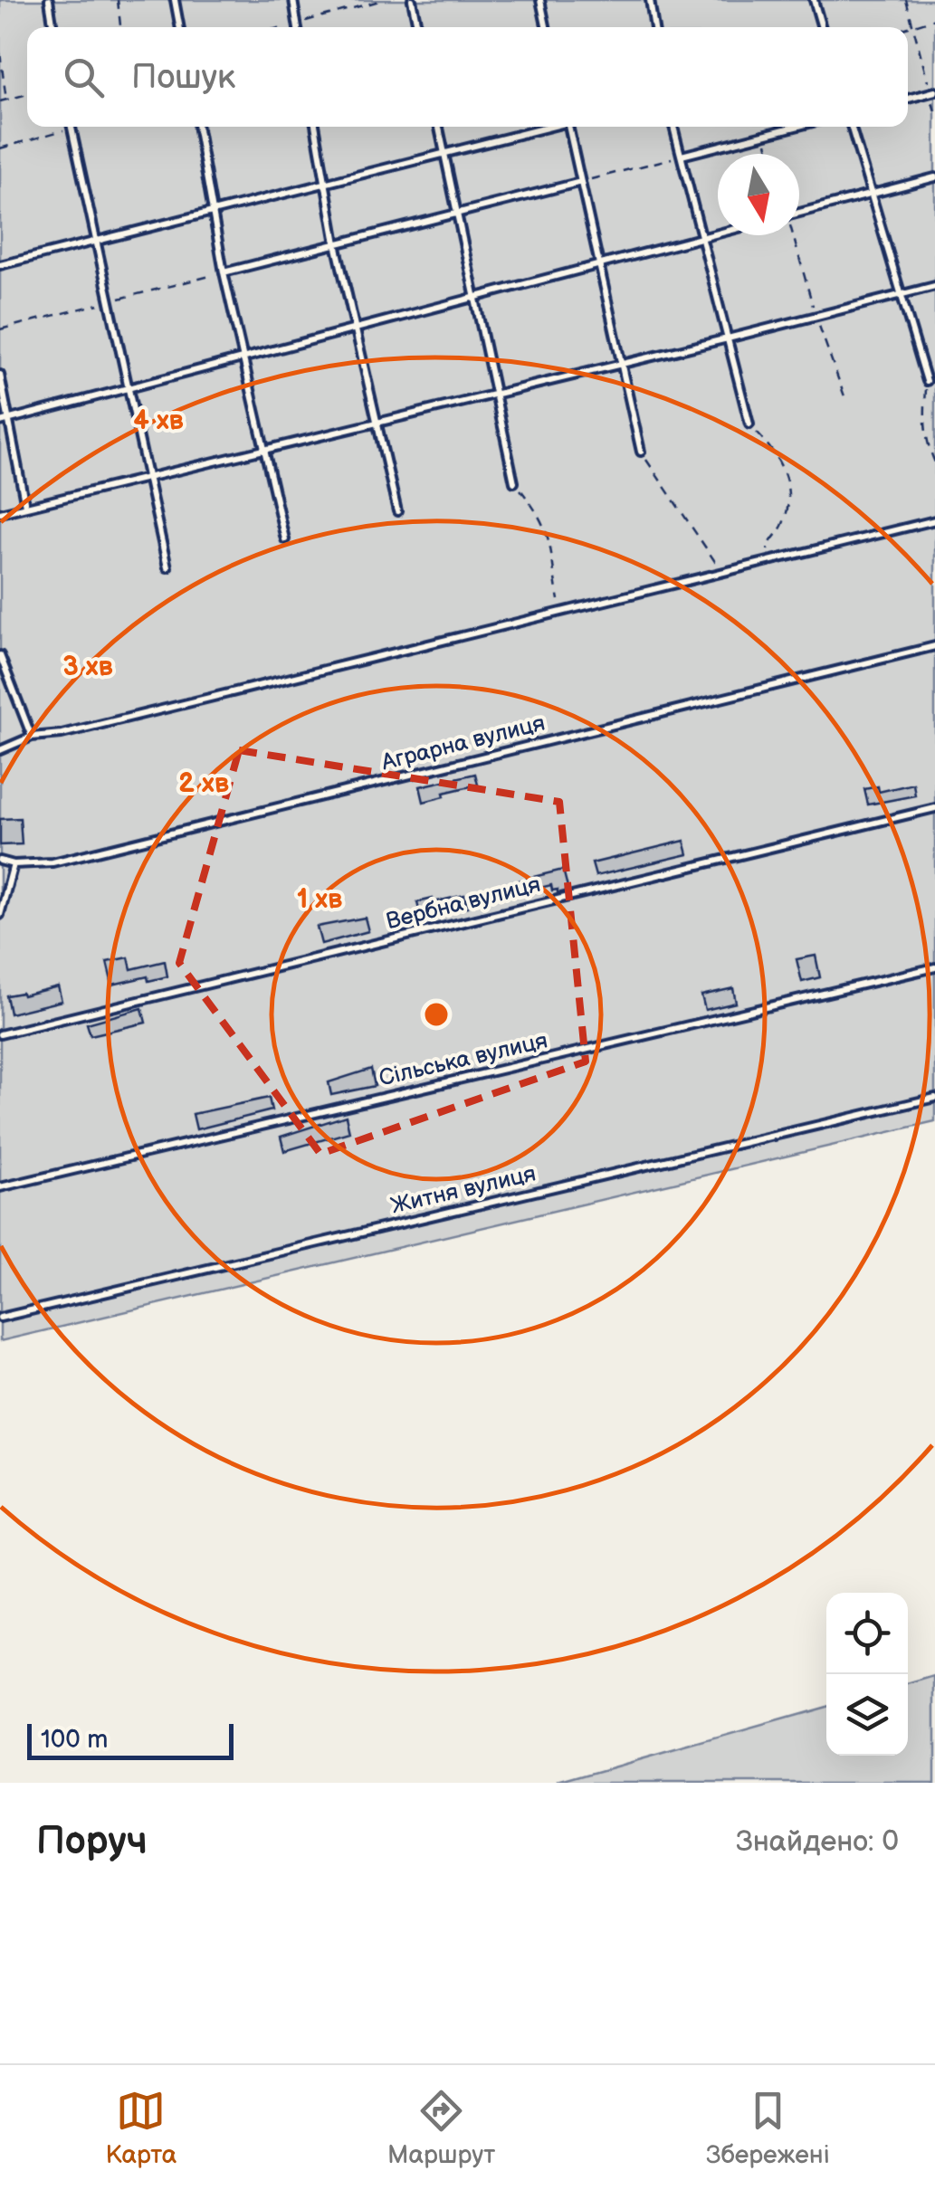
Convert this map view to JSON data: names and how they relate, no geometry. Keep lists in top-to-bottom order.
{
  "streets": {
    "lane": [
      "Аграрна вулиця",
      "Вербна вулиця",
      "Сільська вулиця",
      "Житня вулиця"
    ]
  },
  "scale_bar": "100 m",
  "north": "bottom",
  "page": {
    "search": "Пошук",
    "scale": "100 m",
    "heading": ["Поруч", "Знайдено: 0"],
    "nav": ["Карта", "Маршрут", "Збережені"]
  },
  "rings": [
    "4 хв",
    "3 хв",
    "2 хв",
    "1 хв"
  ]
}
